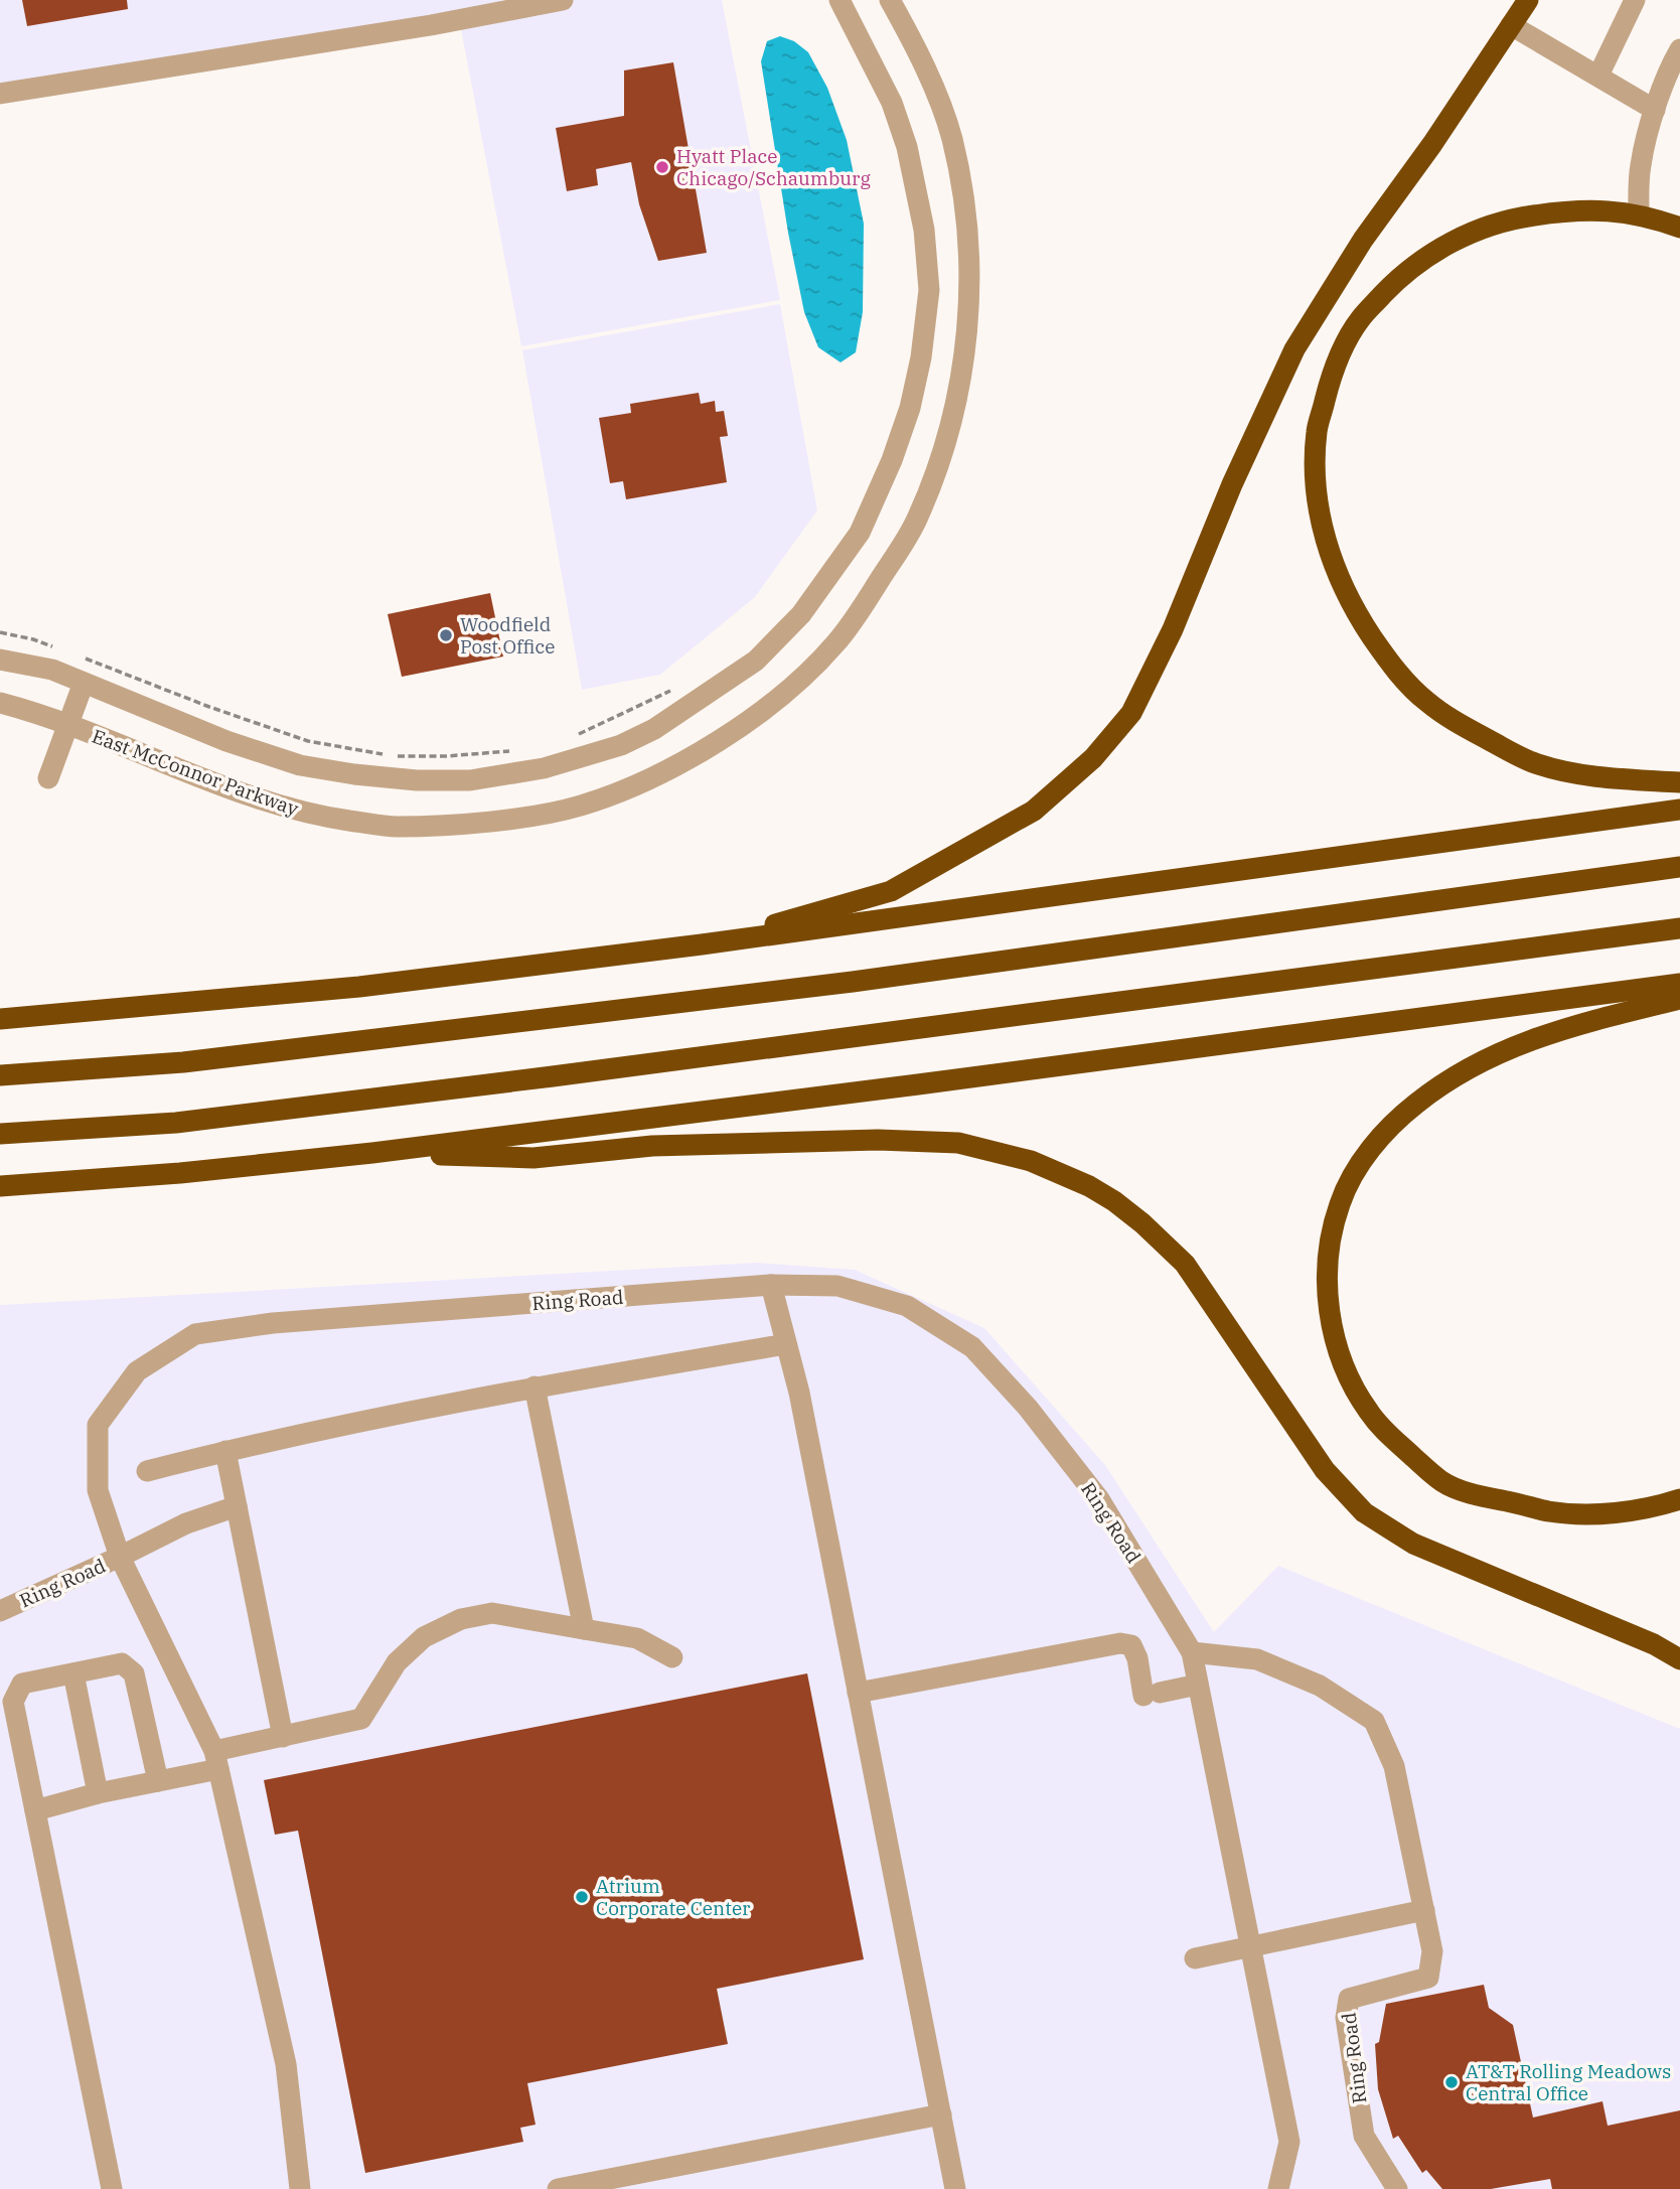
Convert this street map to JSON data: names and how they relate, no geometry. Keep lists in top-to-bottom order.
{
  "streets": {
    "street": ["East McConnor Parkway", "Ring Road"]
  },
  "places": [
    "Hyatt Place Chicago/Schaumburg",
    "Woodfield Post Office",
    "Atrium Corporate Center",
    "AT&T Rolling Meadows Central Office"
  ]
}
